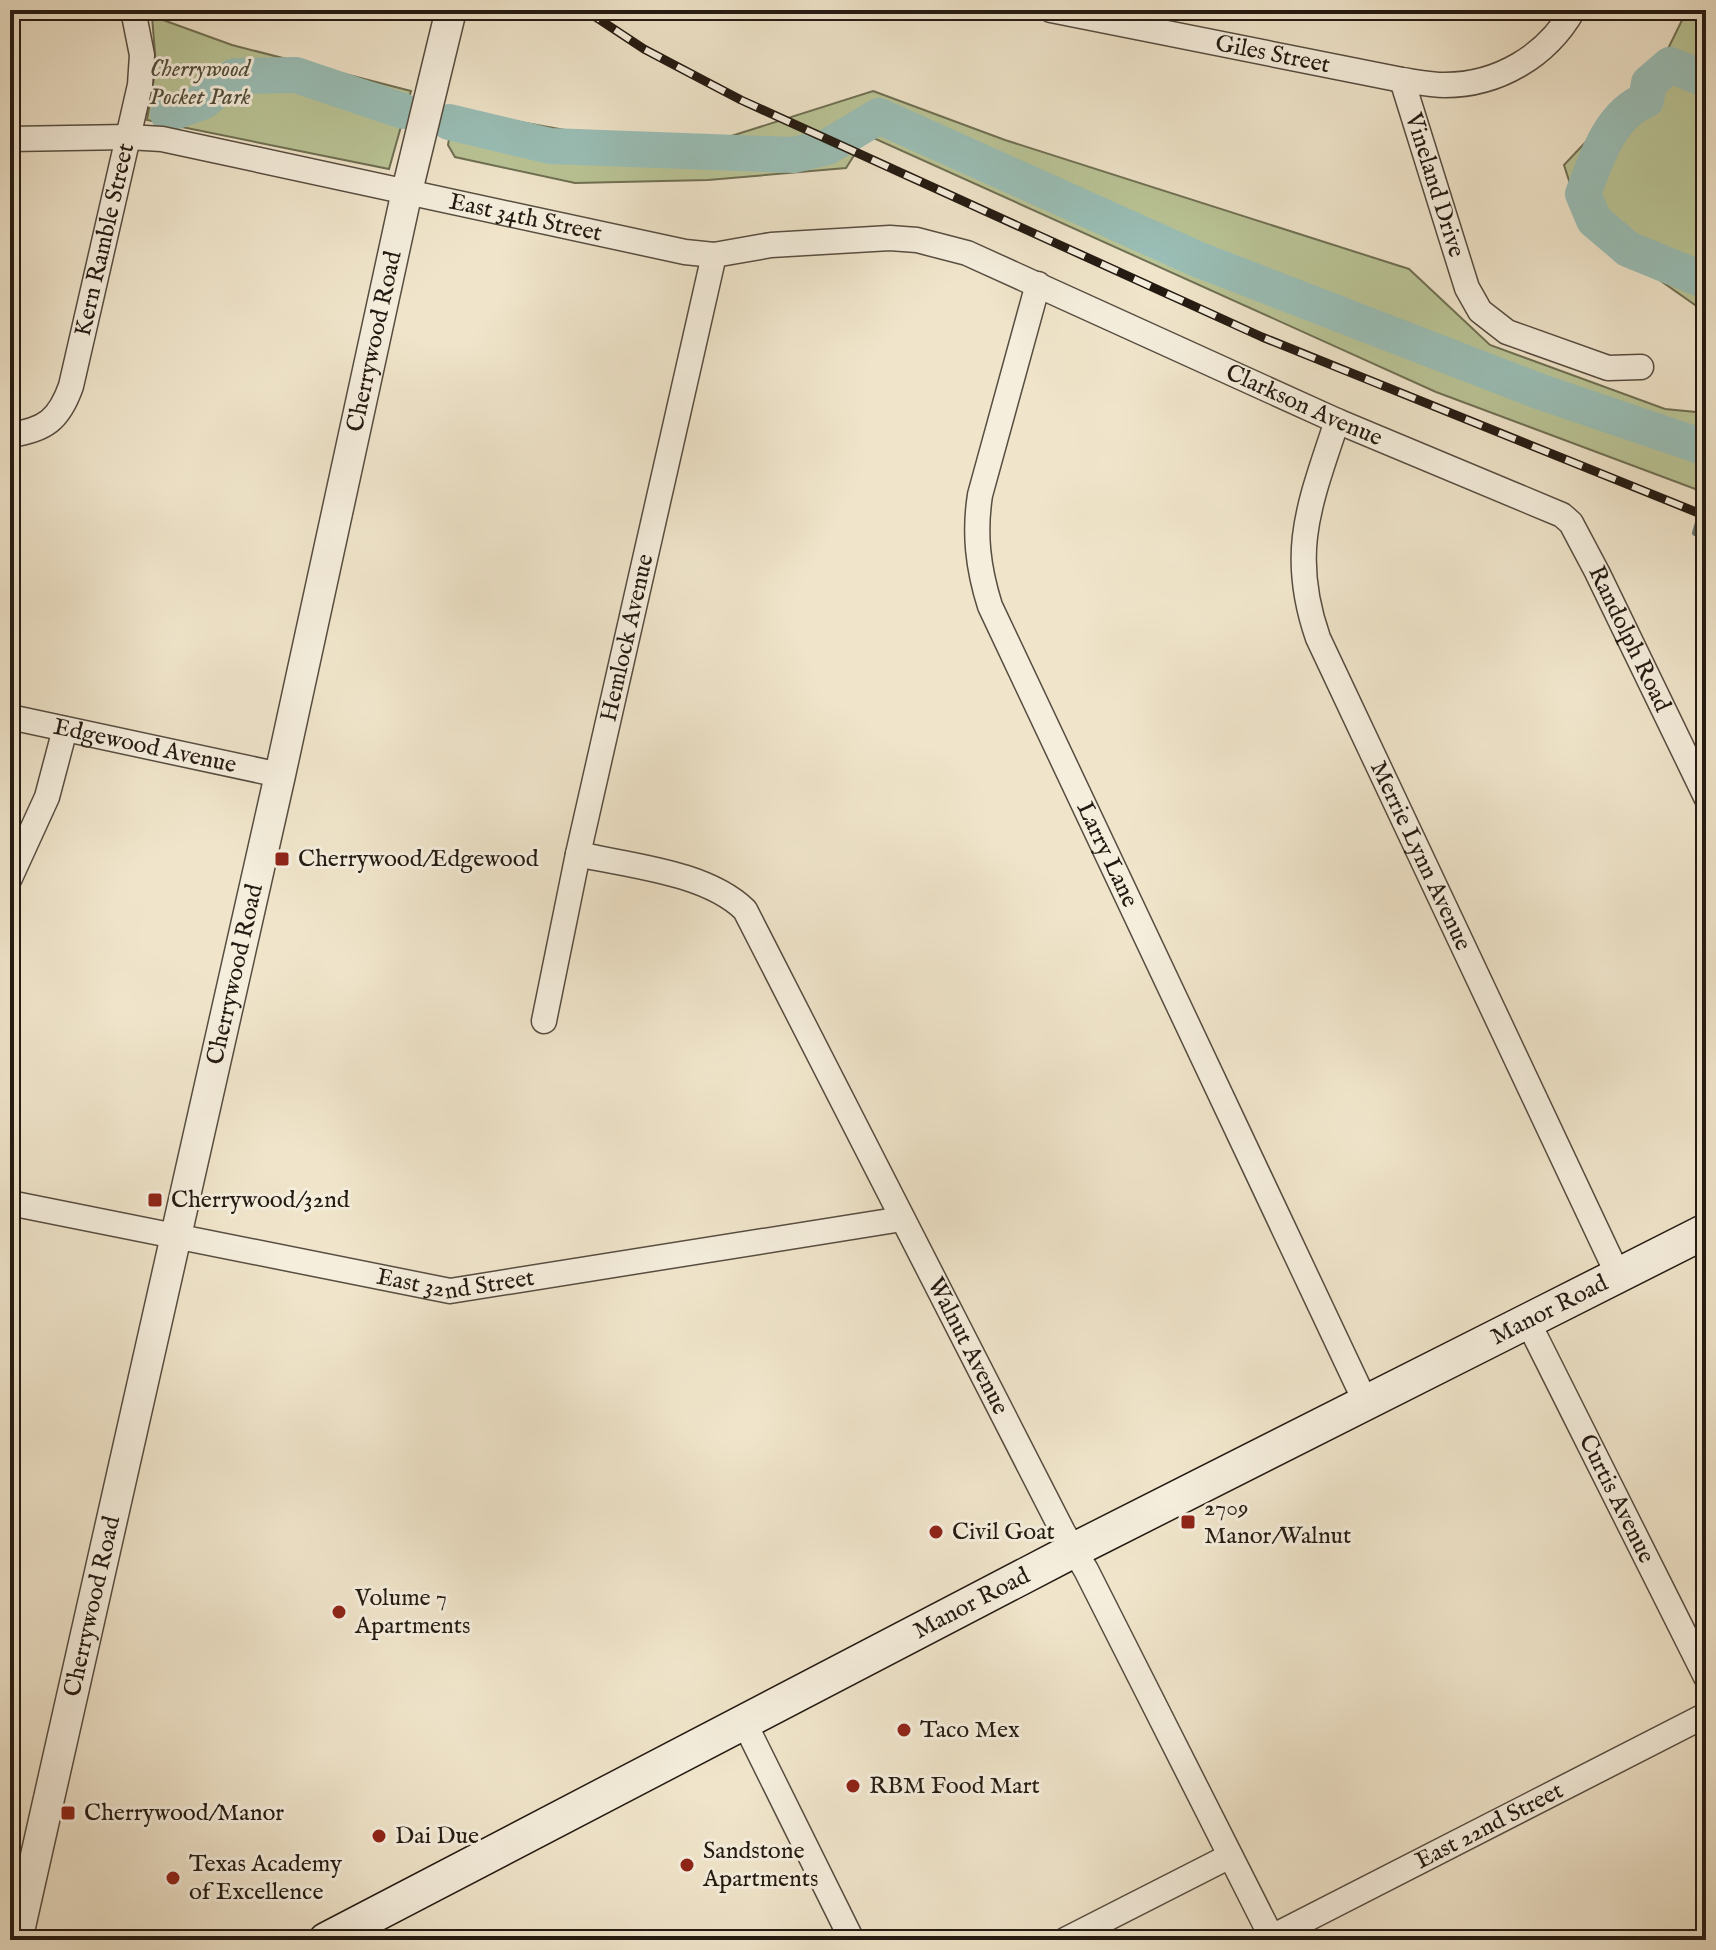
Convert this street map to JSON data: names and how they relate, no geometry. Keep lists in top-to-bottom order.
{
  "streets": {
    "main road": ["Manor Road"],
    "street": [
      "Giles Street",
      "Vineland Drive",
      "East 34th Street",
      "Kern Ramble Street",
      "Cherrywood Road",
      "Clarkson Avenue",
      "Hemlock Avenue",
      "Randolph Road",
      "Edgewood Avenue",
      "Larry Lane",
      "Merrie Lynn Avenue",
      "East 32nd Street",
      "Walnut Avenue",
      "Curtis Avenue",
      "East 22nd Street"
    ]
  },
  "crossings": [
    ["Giles Street", "Vineland Drive"],
    ["East 34th Street", "Kern Ramble Street"],
    ["East 34th Street", "Cherrywood Road"],
    ["East 34th Street", "Clarkson Avenue"],
    ["East 34th Street", "Hemlock Avenue"],
    ["East 34th Street", "Larry Lane"],
    ["Cherrywood Road", "Edgewood Avenue"],
    ["Cherrywood Road", "East 32nd Street"],
    ["Clarkson Avenue", "Randolph Road"],
    ["Clarkson Avenue", "Larry Lane"],
    ["Clarkson Avenue", "Merrie Lynn Avenue"],
    ["Hemlock Avenue", "Walnut Avenue"],
    ["Larry Lane", "Manor Road"],
    ["Merrie Lynn Avenue", "Manor Road"],
    ["East 32nd Street", "Walnut Avenue"],
    ["Manor Road", "Walnut Avenue"],
    ["Manor Road", "Curtis Avenue"],
    ["Walnut Avenue", "East 22nd Street"]
  ],
  "parks": ["Cherrywood Pocket Park"],
  "places": {
    "transit": [
      "Cherrywood/Edgewood",
      "Cherrywood/32nd",
      "2709 Manor/Walnut",
      "Cherrywood/Manor"
    ],
    "other": [
      "Civil Goat",
      "Volume 7 Apartments",
      "Taco Mex",
      "RBM Food Mart",
      "Dai Due",
      "Sandstone Apartments",
      "Texas Academy of Excellence"
    ]
  }
}
